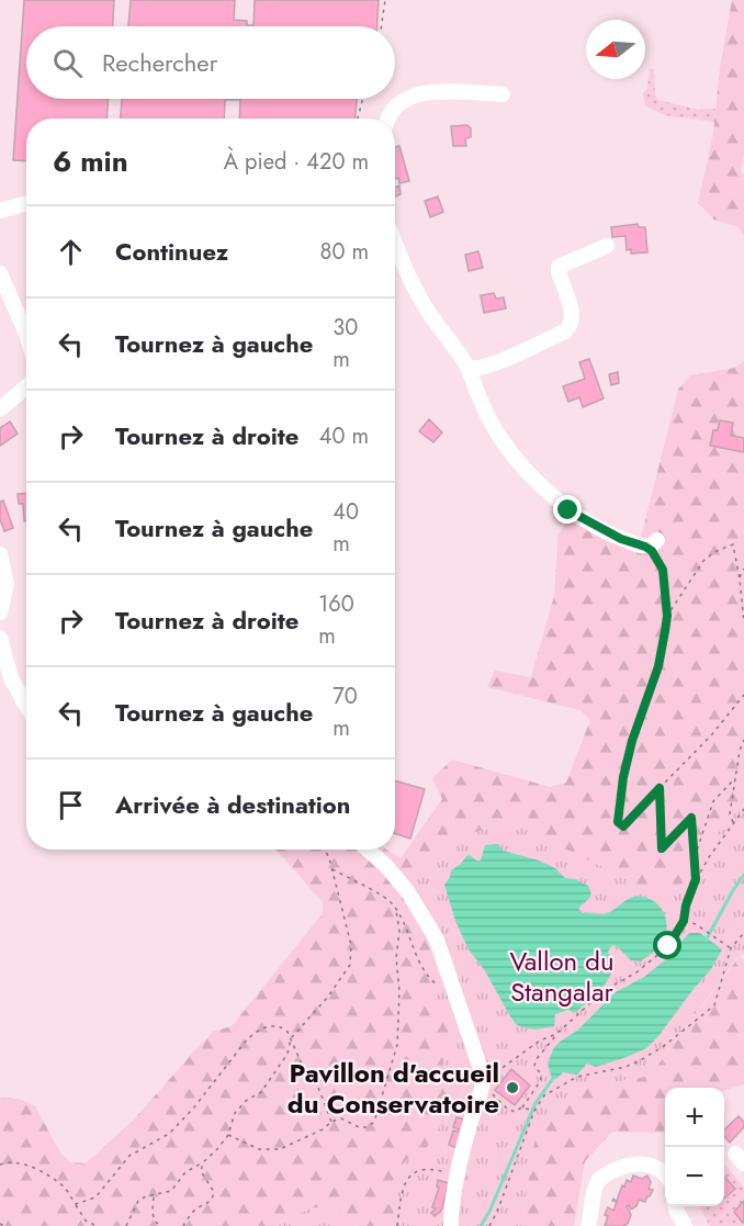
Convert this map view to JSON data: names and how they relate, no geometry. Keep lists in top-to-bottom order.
{
  "parks": ["Vallon du Stangalar"],
  "places": ["Pavillon d'accueil du Conservatoire"],
  "north": "left",
  "page": {
    "search": "Rechercher",
    "heading": ["6 min", "À pied · 420 m"],
    "list": [
      ["Continuez", "80 m"],
      ["Tournez à gauche", "30 m"],
      ["Tournez à droite", "40 m"],
      ["Tournez à gauche", "40 m"],
      ["Tournez à droite", "160 m"],
      ["Tournez à gauche", "70 m"],
      "Arrivée à destination"
    ],
    "map_buttons": ["+", "−"]
  }
}
